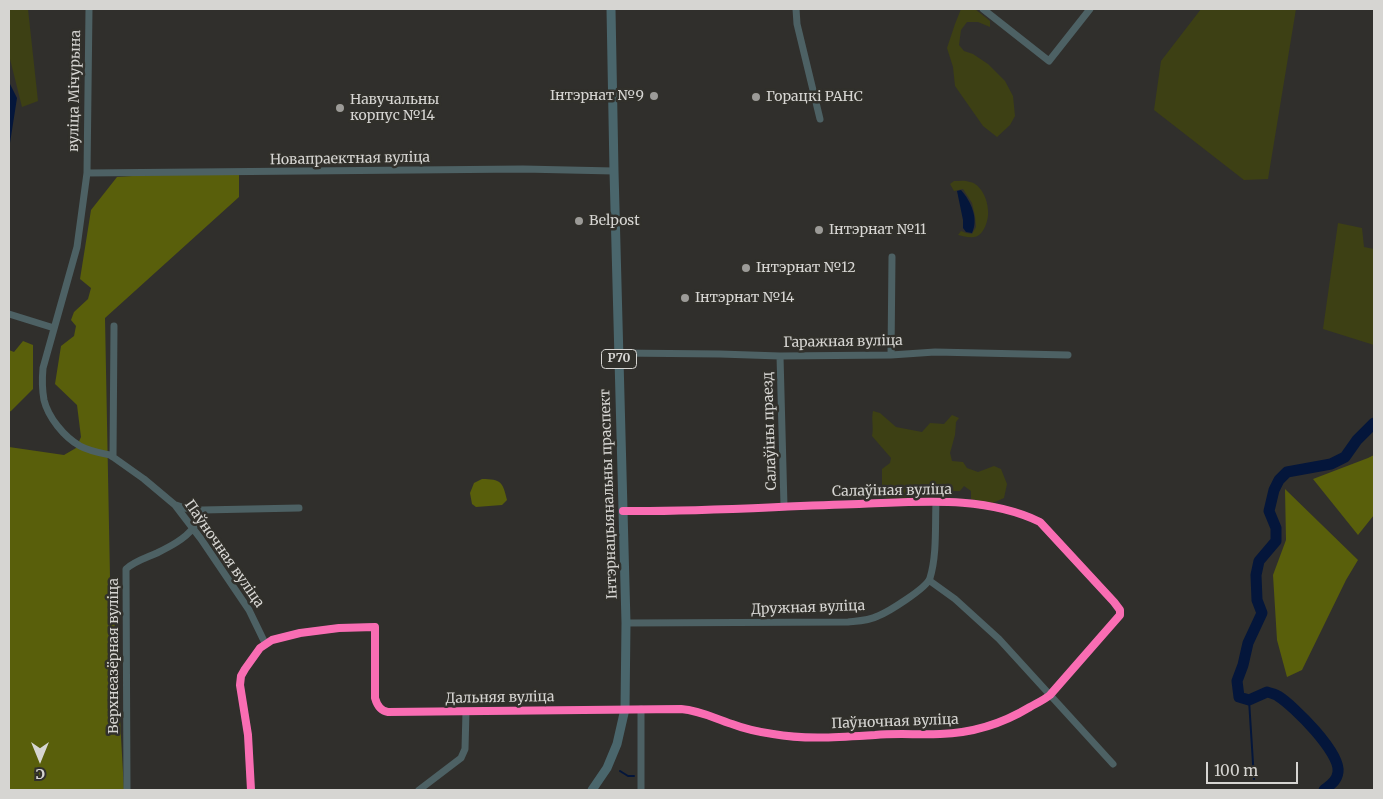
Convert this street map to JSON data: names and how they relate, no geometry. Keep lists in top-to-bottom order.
{
  "streets": {
    "main road": ["Р70", "Інтэрнацыянальны праспект"],
    "street": [
      "вуліца Мічурына",
      "Новапраектная вуліца",
      "Гаражная вуліца",
      "Салаўіны праезд",
      "Салаўіная вуліца",
      "Паўночная вуліца",
      "Дружная вуліца",
      "Верхнеазёрная вуліца",
      "Дальняя вуліца"
    ]
  },
  "crossings": [
    ["вуліца Мічурына", "Новапраектная вуліца"],
    ["вуліца Мічурына", "Паўночная вуліца"],
    ["Новапраектная вуліца", "Інтэрнацыянальны праспект"],
    ["Гаражная вуліца", "Салаўіны праезд"],
    ["Гаражная вуліца", "Інтэрнацыянальны праспект"],
    ["Р70", "Інтэрнацыянальны праспект"],
    ["Р70", "Паўночная вуліца"],
    ["Р70", "Дальняя вуліца"],
    ["Салаўіны праезд", "Салаўіная вуліца"],
    ["Салаўіная вуліца", "Інтэрнацыянальны праспект"],
    ["Салаўіная вуліца", "Паўночная вуліца"],
    ["Інтэрнацыянальны праспект", "Паўночная вуліца"],
    ["Інтэрнацыянальны праспект", "Дружная вуліца"],
    ["Інтэрнацыянальны праспект", "Дальняя вуліца"],
    ["Паўночная вуліца", "Верхнеазёрная вуліца"],
    ["Паўночная вуліца", "Дальняя вуліца"]
  ],
  "places": [
    "Інтэрнат №9",
    "Горацкі РАНС",
    "Навучальны корпус №14",
    "Belpost",
    "Інтэрнат №11",
    "Інтэрнат №12",
    "Інтэрнат №14"
  ],
  "scale_bar": "100 m",
  "north": "bottom"
}
